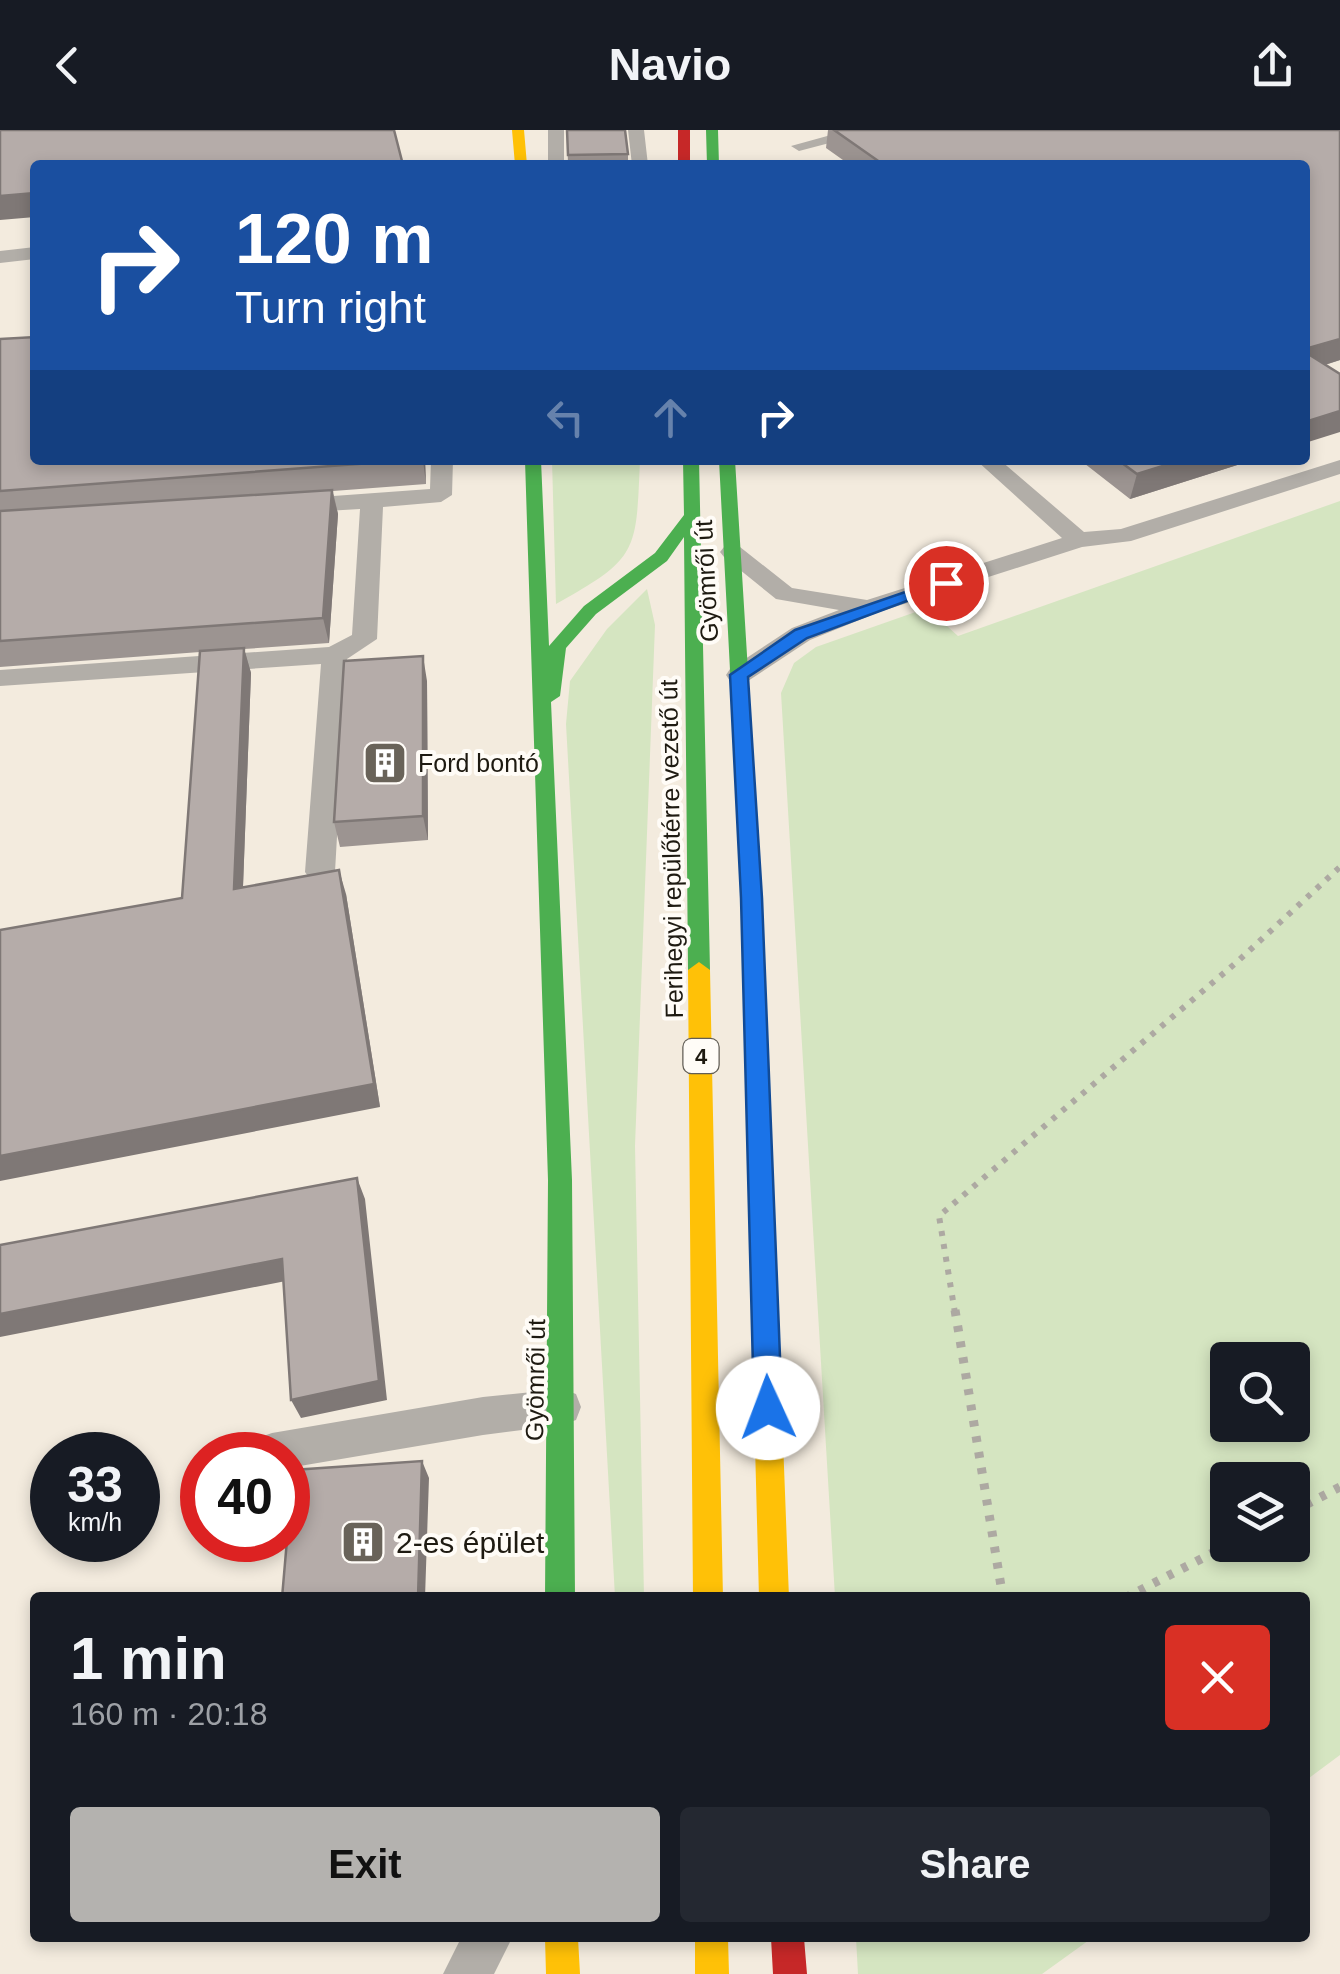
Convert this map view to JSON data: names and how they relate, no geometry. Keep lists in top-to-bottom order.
{
  "streets": {
    "street": ["Gyömrői út", "Ferihegyi repülőtérre vezető út", "4"]
  },
  "crossings": [
    ["Gyömrői út", "Ferihegyi repülőtérre vezető út"]
  ],
  "places": {
    "building": ["Ford bontó", "2-es épület"]
  },
  "page": {
    "header": "Navio",
    "turn": ["120 m", "Turn right"],
    "speed": "33 km/h",
    "limit": "40",
    "heading": ["1 min", "160 m · 20:18"],
    "buttons": ["Exit", "Share"]
  }
}
